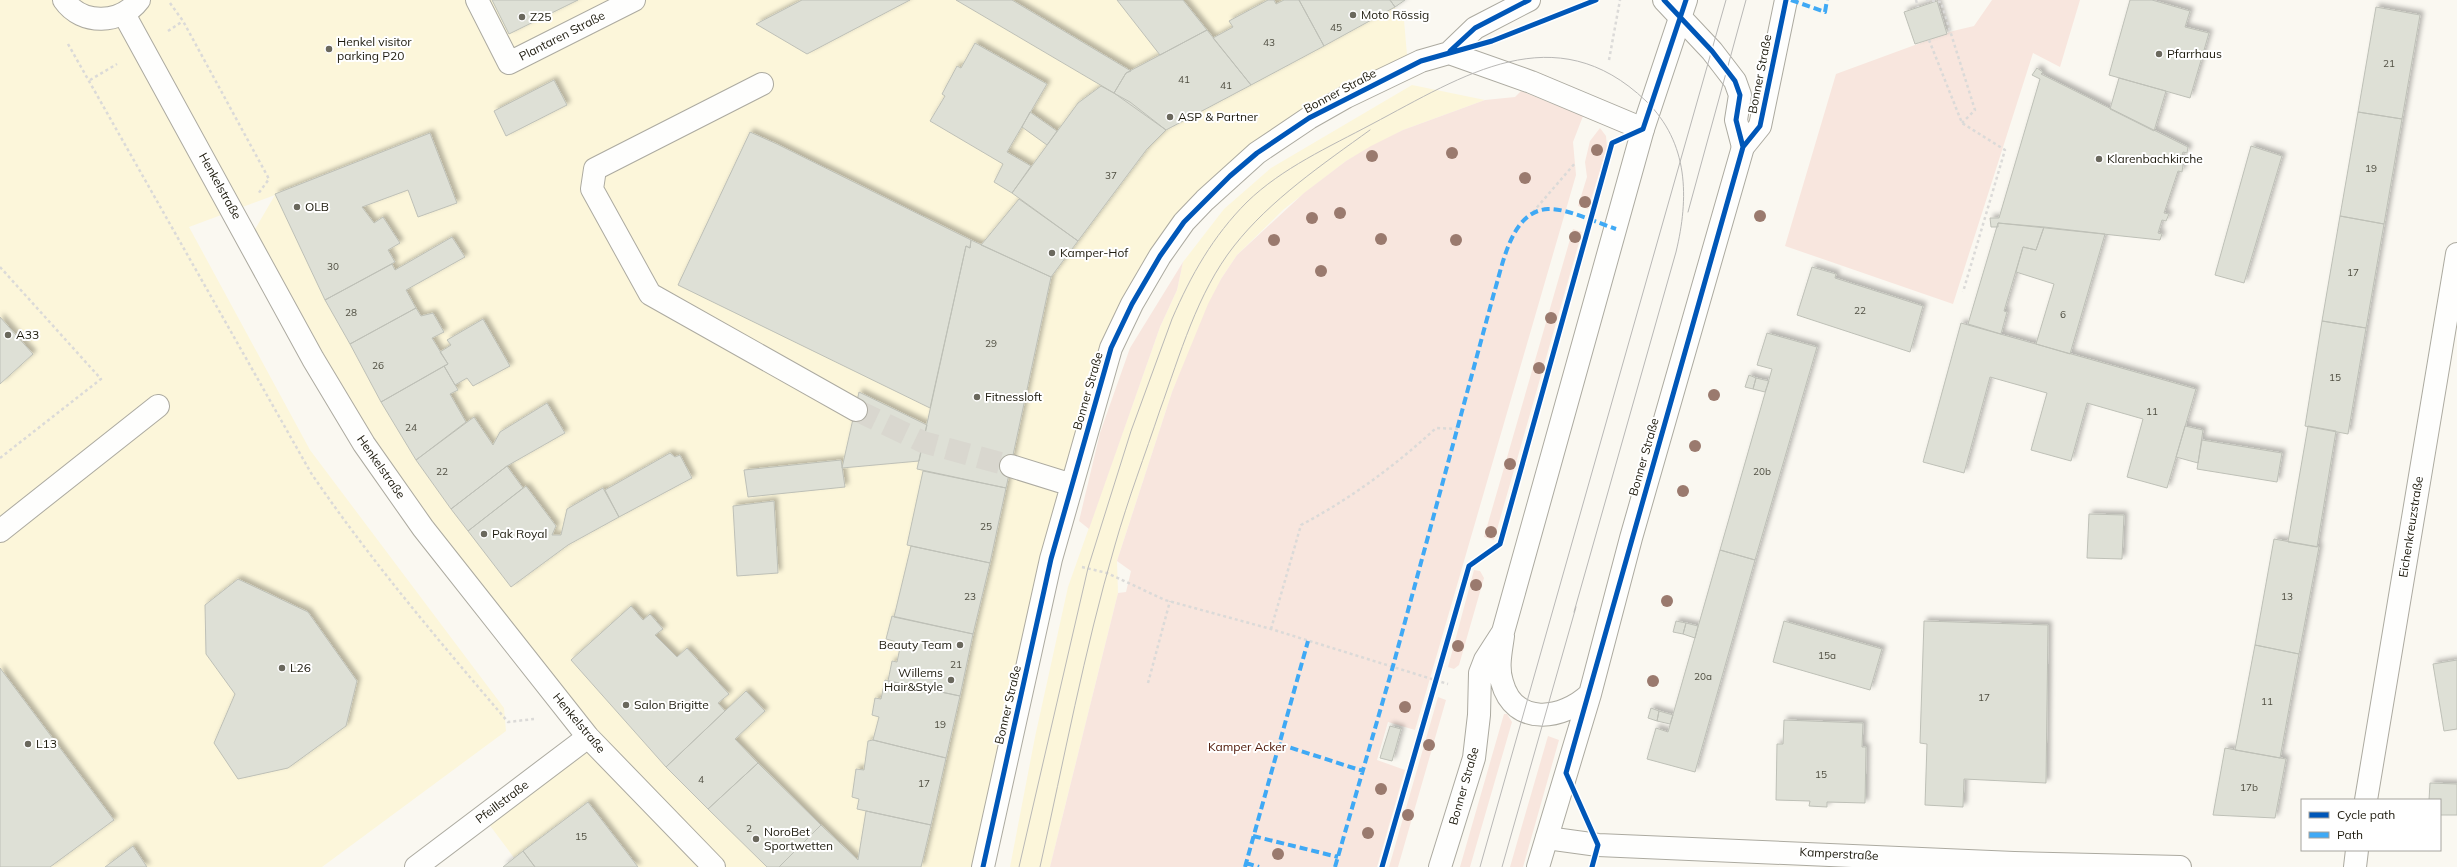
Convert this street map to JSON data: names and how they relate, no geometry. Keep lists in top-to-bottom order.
{
  "streets": {
    "street": [
      "Plantaren Straße",
      "Bonner Straße",
      "Henkelstraße",
      "Eichenkreuzstraße",
      "Pfeillstraße",
      "Kamperstraße"
    ]
  },
  "crossings": [
    ["Bonner Straße", "Kamperstraße"],
    ["Henkelstraße", "Pfeillstraße"]
  ],
  "parks": ["Kamper Acker"],
  "places": [
    "Moto Rössig",
    "Z25",
    "Henkel visitor parking P20",
    "Pfarrhaus",
    "ASP & Partner",
    "Klarenbachkirche",
    "OLB",
    "Kamper-Hof",
    "A33",
    "Fitnessloft",
    "Pak Royal",
    "Beauty Team",
    "L26",
    "Willems Hair&Style",
    "Salon Brigitte",
    "L13",
    "NoroBet Sportwetten"
  ],
  "house_numbers": [
    "45",
    "43",
    "21",
    "41",
    "41",
    "19",
    "37",
    "30",
    "17",
    "22",
    "28",
    "6",
    "29",
    "26",
    "15",
    "11",
    "24",
    "22",
    "20b",
    "25",
    "23",
    "13",
    "15a",
    "21",
    "20a",
    "17",
    "11",
    "19",
    "15",
    "4",
    "17",
    "17b",
    "2",
    "15"
  ],
  "legend": ["Cycle path", "Path"]
}
